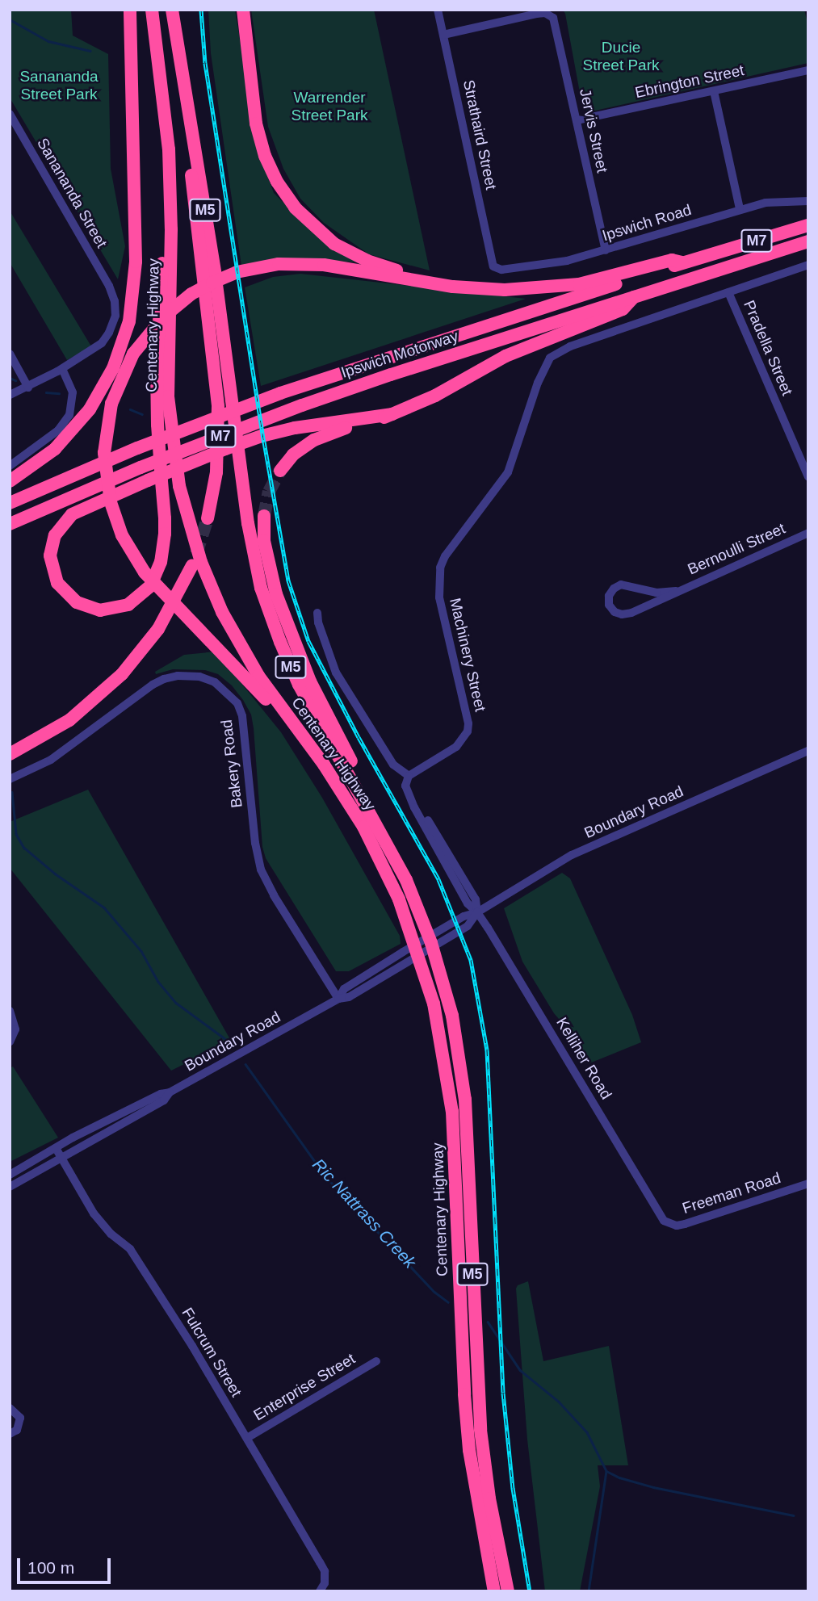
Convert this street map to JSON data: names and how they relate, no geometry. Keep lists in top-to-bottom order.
{
  "streets": {
    "highway": [
      "M5",
      "M7",
      "Centenary Highway",
      "Ipswich Motorway"
    ],
    "street": [
      "Ebrington Street",
      "Jervis Street",
      "Strathaird Street",
      "Sanananda Street",
      "Ipswich Road",
      "Pradella Street",
      "Bernoulli Street",
      "Machinery Street",
      "Bakery Road",
      "Boundary Road",
      "Kelliher Road",
      "Freeman Road",
      "Fulcrum Street",
      "Enterprise Street"
    ]
  },
  "crossings": [
    ["Ebrington Street", "Jervis Street"],
    ["Jervis Street", "Strathaird Street"],
    ["Jervis Street", "Ipswich Road"],
    ["Strathaird Street", "Ipswich Road"],
    ["Pradella Street", "Machinery Street"],
    ["Machinery Street", "Kelliher Road"],
    ["Bakery Road", "Boundary Road"],
    ["Boundary Road", "Kelliher Road"],
    ["Boundary Road", "Fulcrum Street"],
    ["Kelliher Road", "Freeman Road"],
    ["Fulcrum Street", "Enterprise Street"]
  ],
  "water": ["Ric Nattrass Creek"],
  "parks": ["Ducie Street Park", "Sanananda Street Park", "Warrender Street Park"],
  "scale_bar": "100 m"
}
